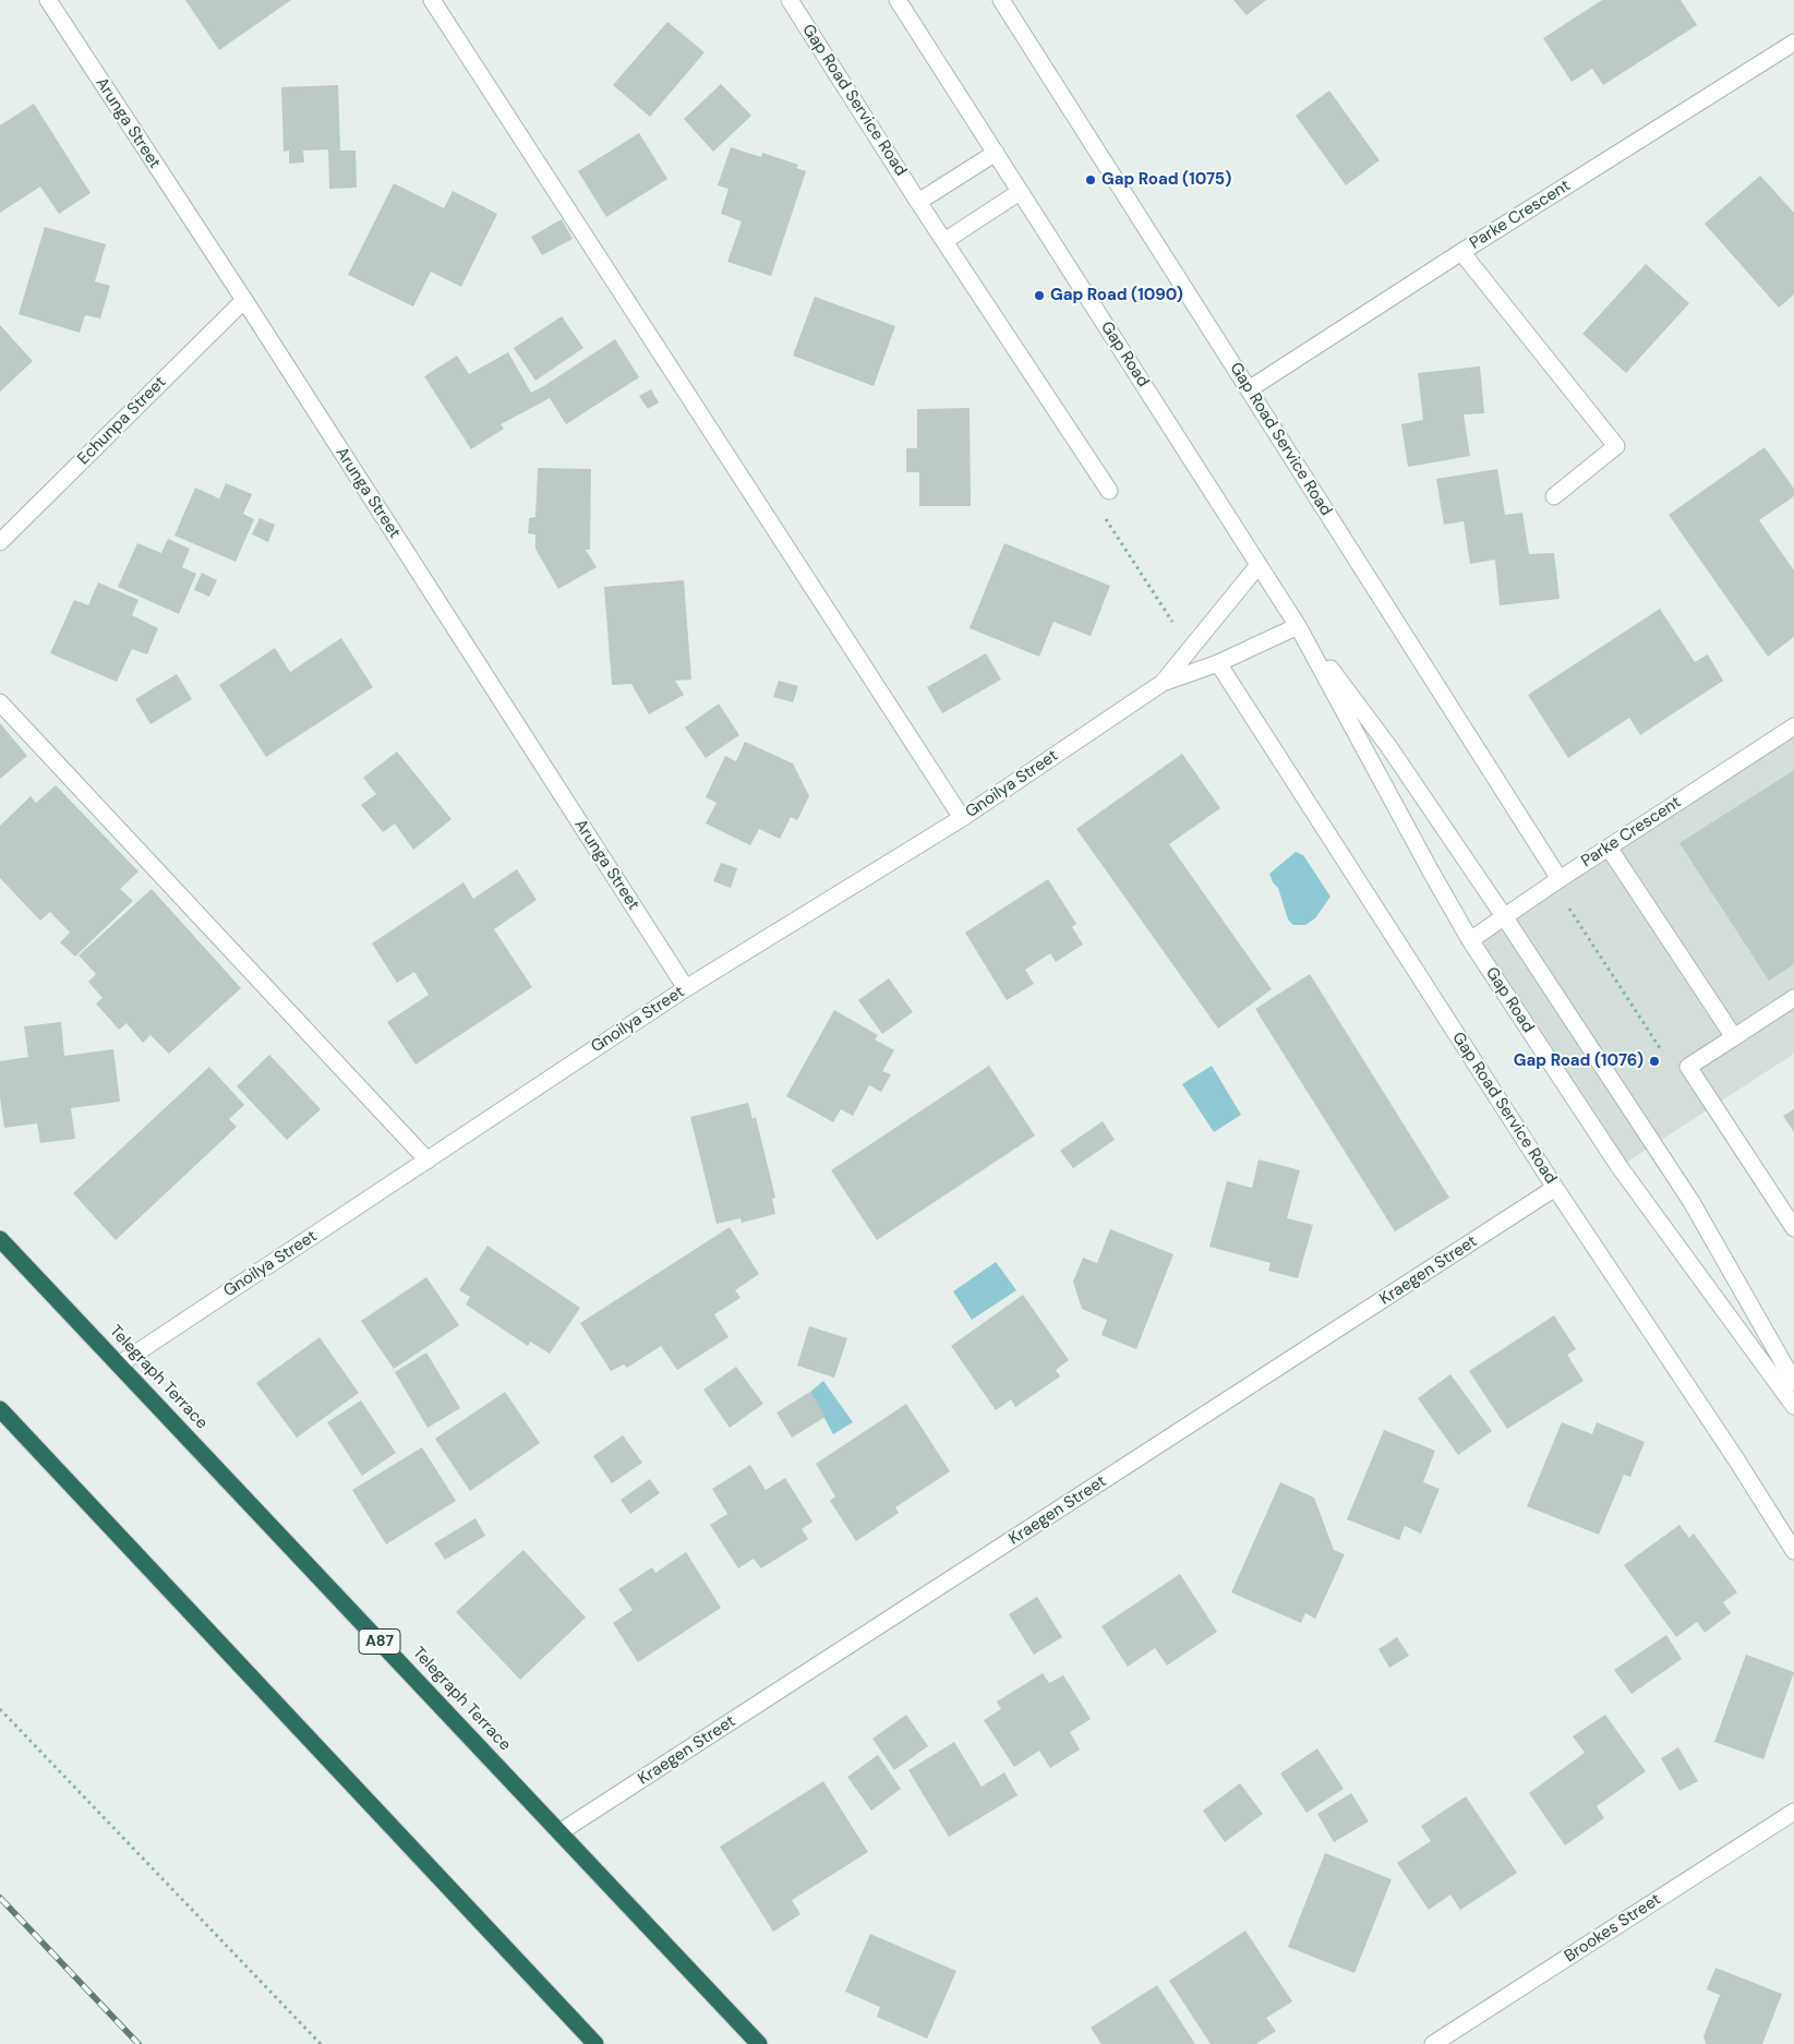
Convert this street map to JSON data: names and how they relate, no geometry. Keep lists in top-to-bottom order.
{
  "streets": {
    "highway": ["Telegraph Terrace", "A87"],
    "street": [
      "Gap Road Service Road",
      "Arunga Street",
      "Parke Crescent",
      "Gap Road",
      "Echunpa Street",
      "Gnoilya Street",
      "Kraegen Street",
      "Brookes Street"
    ]
  },
  "crossings": [
    ["Gap Road Service Road", "Parke Crescent"],
    ["Gap Road Service Road", "Gnoilya Street"],
    ["Gap Road Service Road", "Kraegen Street"],
    ["Arunga Street", "Echunpa Street"],
    ["Arunga Street", "Gnoilya Street"],
    ["Parke Crescent", "Gap Road"],
    ["Gap Road", "Gnoilya Street"],
    ["Gnoilya Street", "Telegraph Terrace"],
    ["Kraegen Street", "Telegraph Terrace"]
  ],
  "places": ["Gap Road (1075)", "Gap Road (1090)", "Gap Road (1076)"]
}
